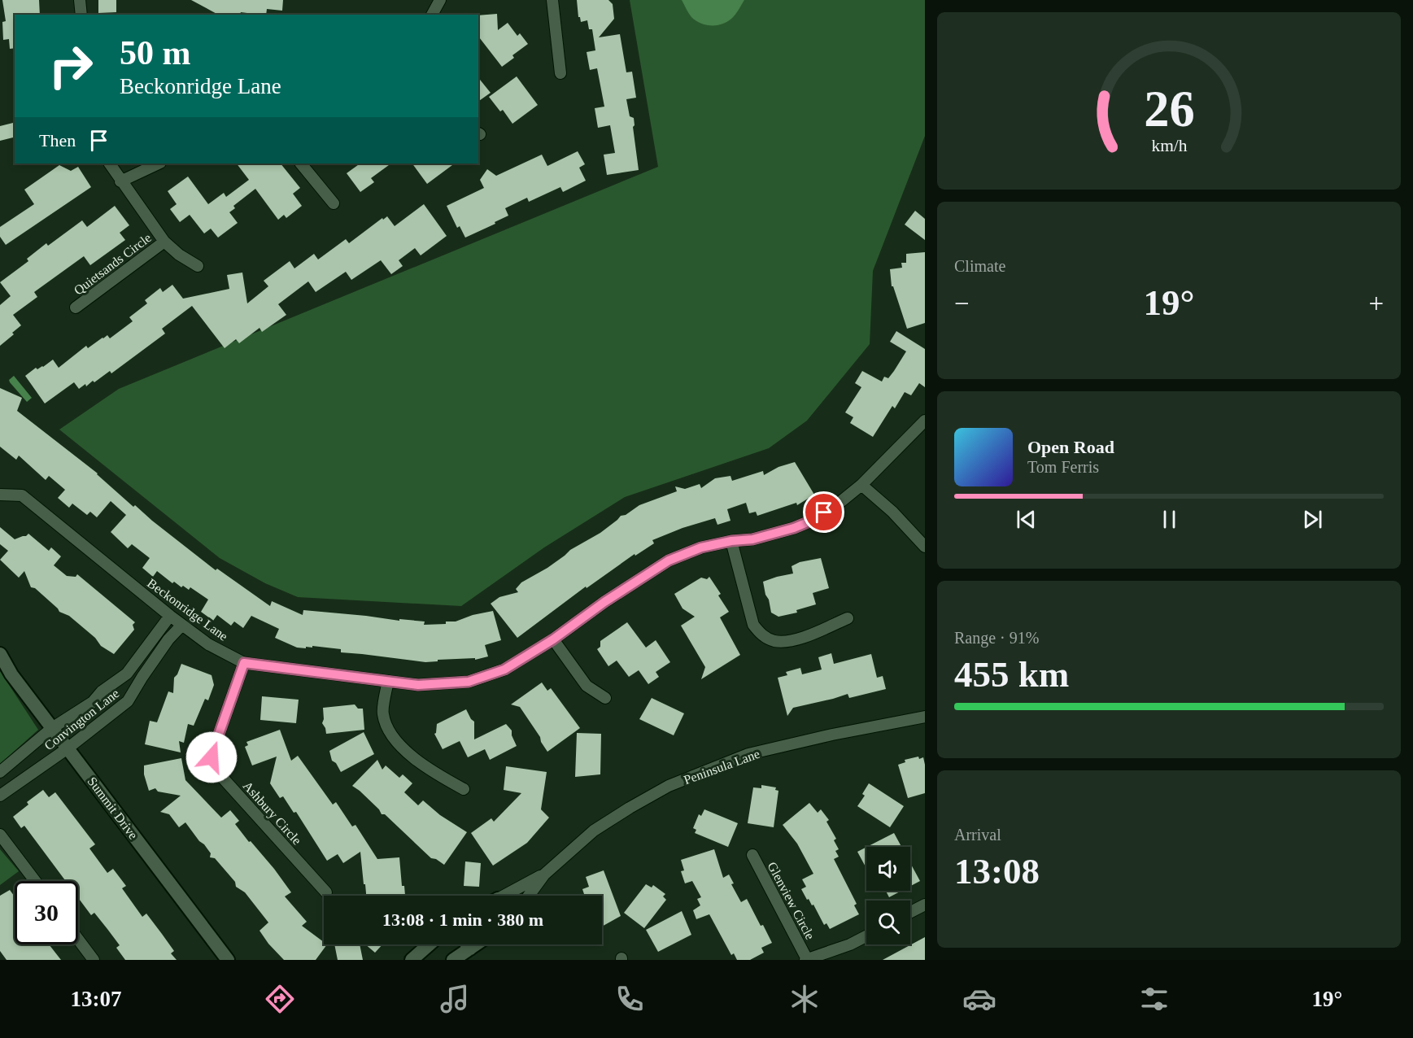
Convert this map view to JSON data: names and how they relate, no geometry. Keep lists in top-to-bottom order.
{
  "streets": {
    "street": [
      "Quietsands Circle",
      "Beckonridge Lane",
      "Convington Lane",
      "Peninsula Lane",
      "Summit Drive",
      "Ashbury Circle",
      "Glenview Circle"
    ]
  },
  "crossings": [
    ["Beckonridge Lane", "Convington Lane"],
    ["Beckonridge Lane", "Ashbury Circle"],
    ["Convington Lane", "Summit Drive"]
  ],
  "page": {
    "turn": ["50 m", "Beckonridge Lane"],
    "then": "Then",
    "tile": [
      "Climate",
      ["Range · 91%", "455 km"],
      ["Arrival", "13:08"]
    ],
    "heat": ["−", "19°", "+"],
    "song": ["Open Road", "Tom Ferris"],
    "limit": "30",
    "trip": "13:08 · 1 min · 380 m",
    "tabs": ["13:07", "19°"],
    "gauge": ["26", "km/h"]
  }
}
